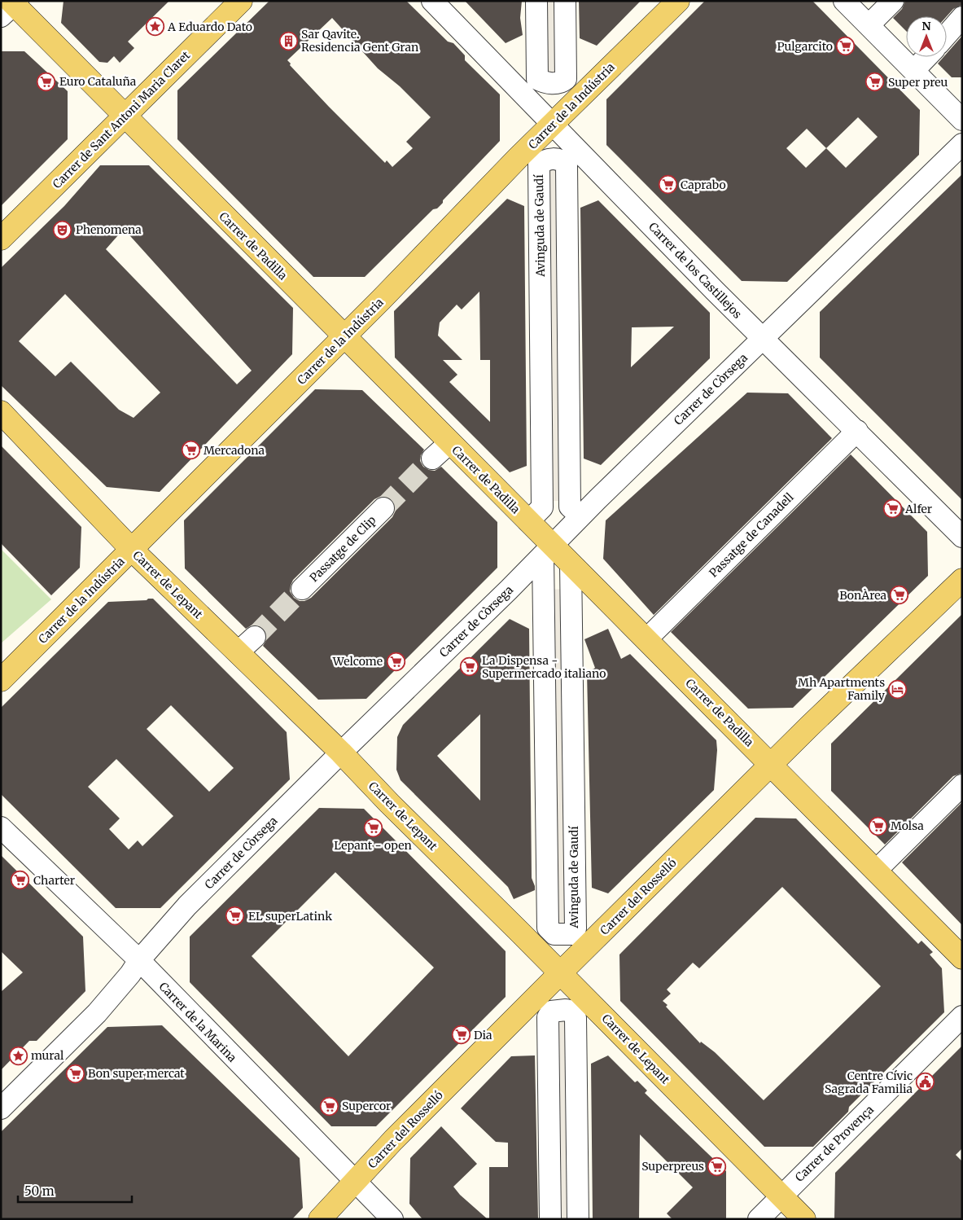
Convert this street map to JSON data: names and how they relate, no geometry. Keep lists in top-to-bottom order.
{
  "streets": {
    "main road": [
      "Carrer de la Indústria",
      "Carrer de Sant Antoni Maria Claret",
      "Carrer de Padilla",
      "Carrer de Lepant",
      "Carrer del Rosselló"
    ],
    "street": [
      "Avinguda de Gaudí",
      "Carrer de los Castillejos",
      "Carrer de Còrsega",
      "Passatge de Canadell",
      "Passatge de Clip",
      "Carrer de la Marina",
      "Carrer de Provença"
    ]
  },
  "crossings": [
    ["Carrer de la Indústria", "Carrer de Padilla"],
    ["Carrer de la Indústria", "Carrer de los Castillejos"],
    ["Carrer de la Indústria", "Carrer de Lepant"],
    ["Carrer de Sant Antoni Maria Claret", "Carrer de Padilla"],
    ["Avinguda de Gaudí", "Carrer de Padilla"],
    ["Avinguda de Gaudí", "Carrer de Còrsega"],
    ["Carrer de Padilla", "Carrer de Còrsega"],
    ["Carrer de Padilla", "Passatge de Canadell"],
    ["Carrer de Padilla", "Carrer del Rosselló"],
    ["Carrer de los Castillejos", "Carrer de Còrsega"],
    ["Carrer de los Castillejos", "Passatge de Canadell"],
    ["Carrer de Còrsega", "Carrer de Lepant"],
    ["Carrer de Còrsega", "Carrer de la Marina"],
    ["Carrer de Lepant", "Carrer del Rosselló"],
    ["Carrer de Lepant", "Carrer de Provença"],
    ["Carrer del Rosselló", "Carrer de la Marina"]
  ],
  "places": {
    "place": ["A Eduardo Dato", "mural"],
    "building": ["Sar Qavite. Residencia Gent Gran"],
    "supermarket": [
      "Pulgarcito",
      "Euro Cataluña",
      "Super preu",
      "Caprabo",
      "Mercadona",
      "Alfer",
      "BonÀrea",
      "Welcome",
      "La Dispensa - Supermercado italiano",
      "Molsa",
      "Lepant - open",
      "Charter",
      "EL superLatink",
      "Dia",
      "Bon super mercat",
      "Supercor",
      "Superpreus"
    ],
    "theatre": ["Phenomena"],
    "hotel": ["Mh Apartments Family"],
    "public building": ["Centre Cívic Sagrada Familia"]
  },
  "scale_bar": "50 m",
  "north": "top"
}
